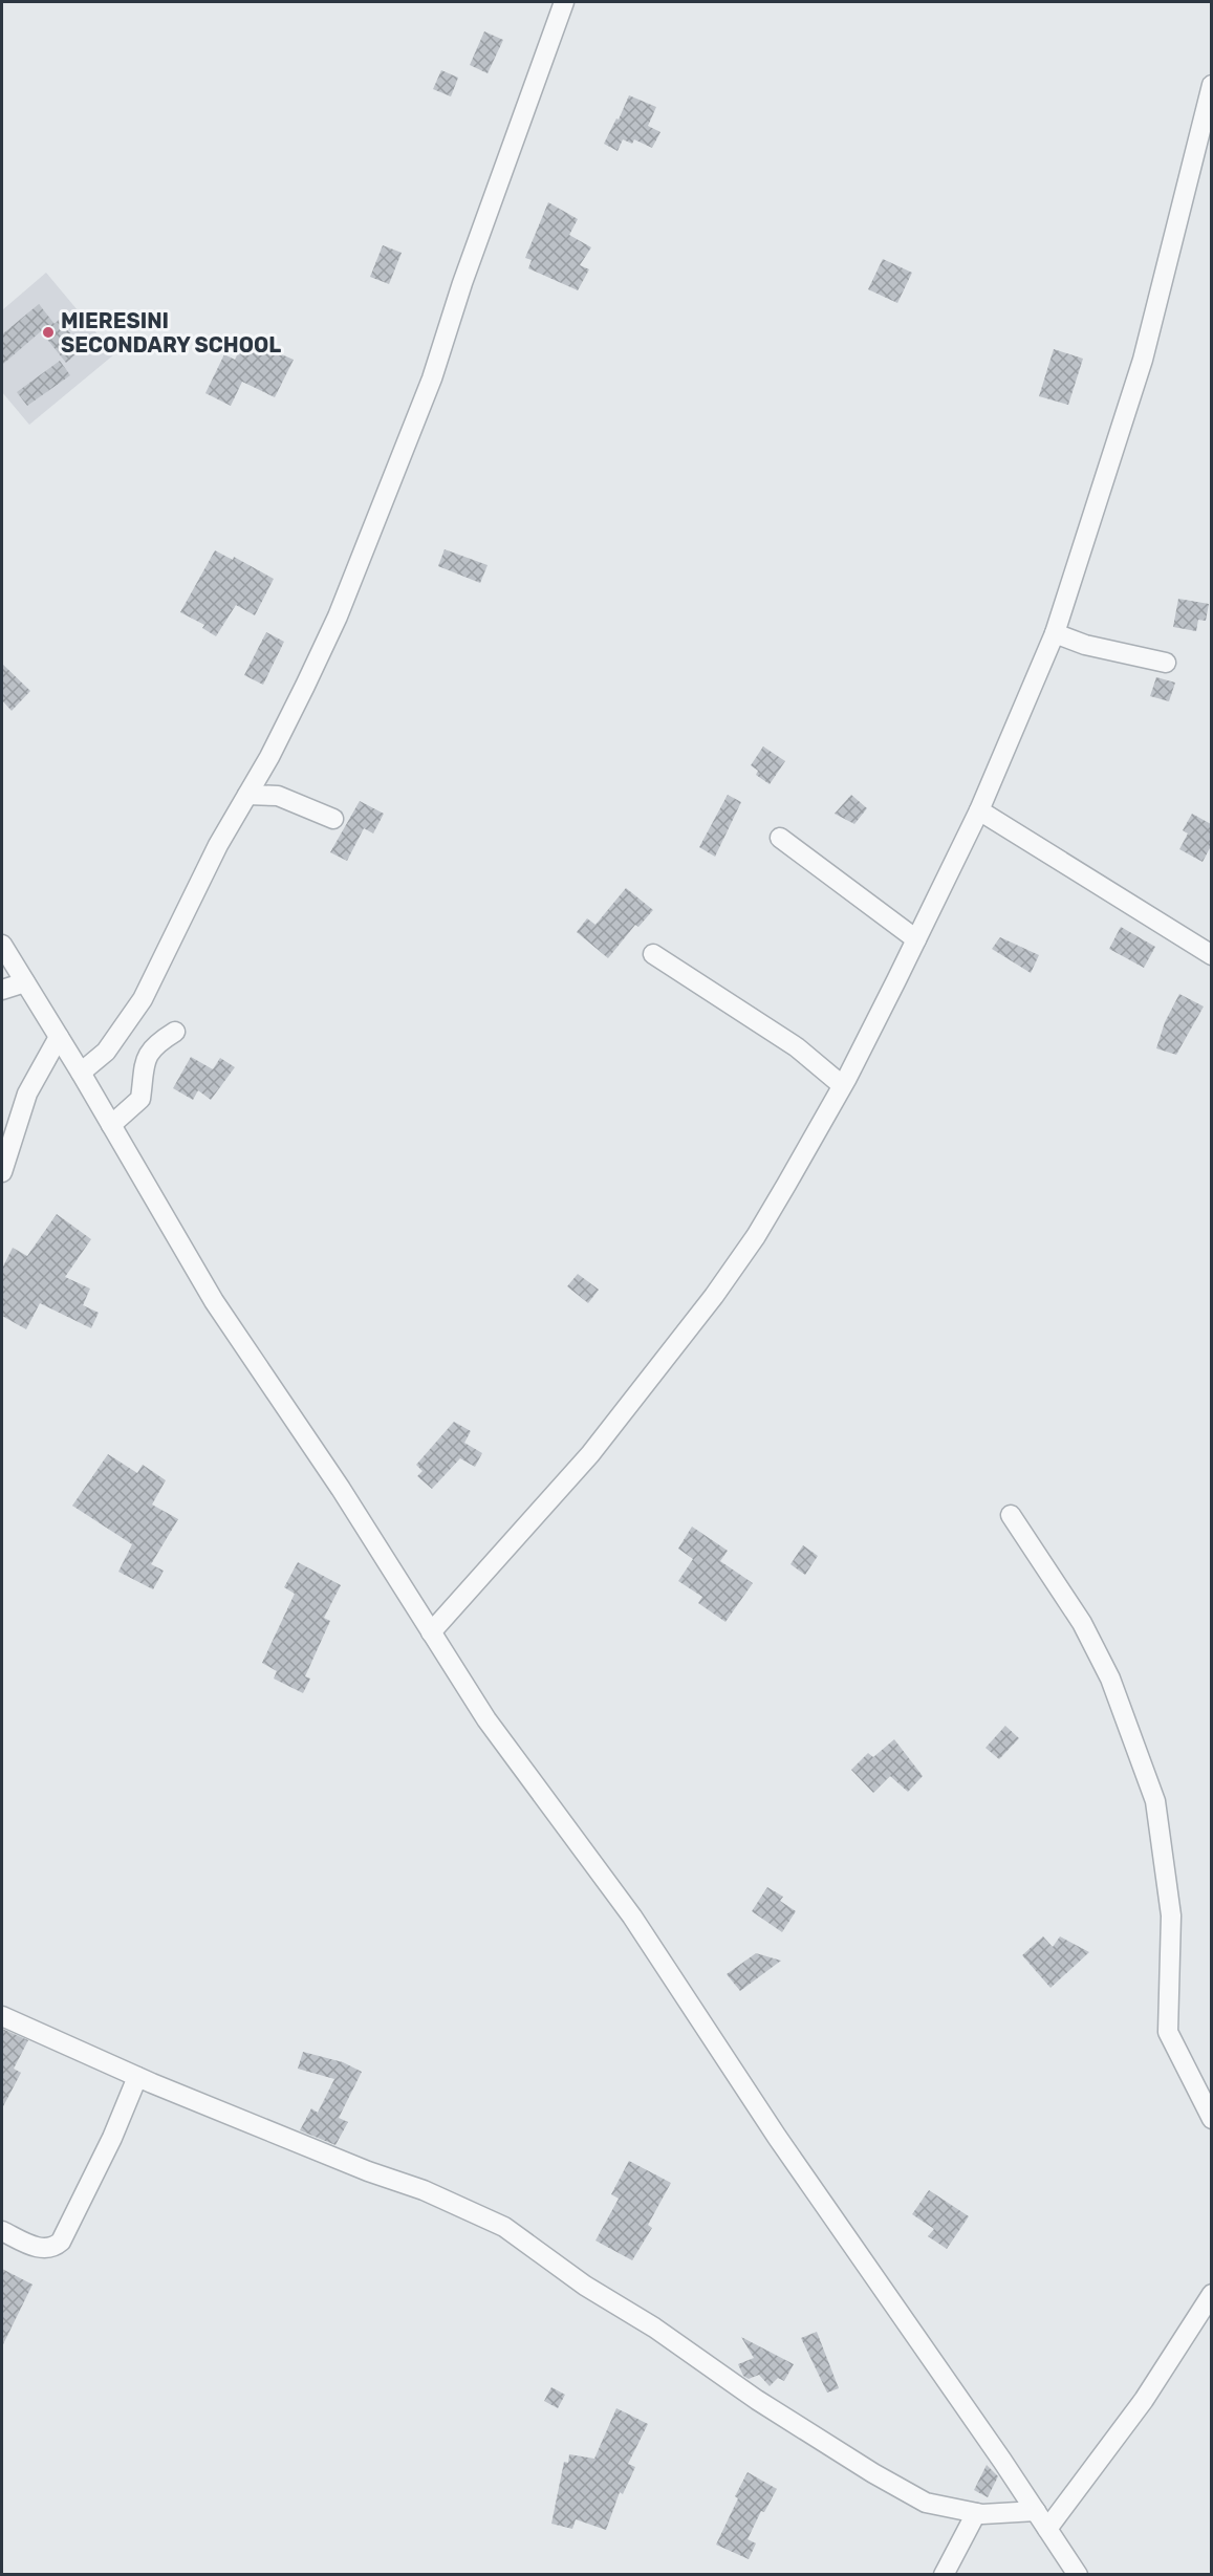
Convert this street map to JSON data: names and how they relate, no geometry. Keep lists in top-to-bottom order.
{
  "places": ["MIERESINI SECONDARY SCHOOL"]
}
